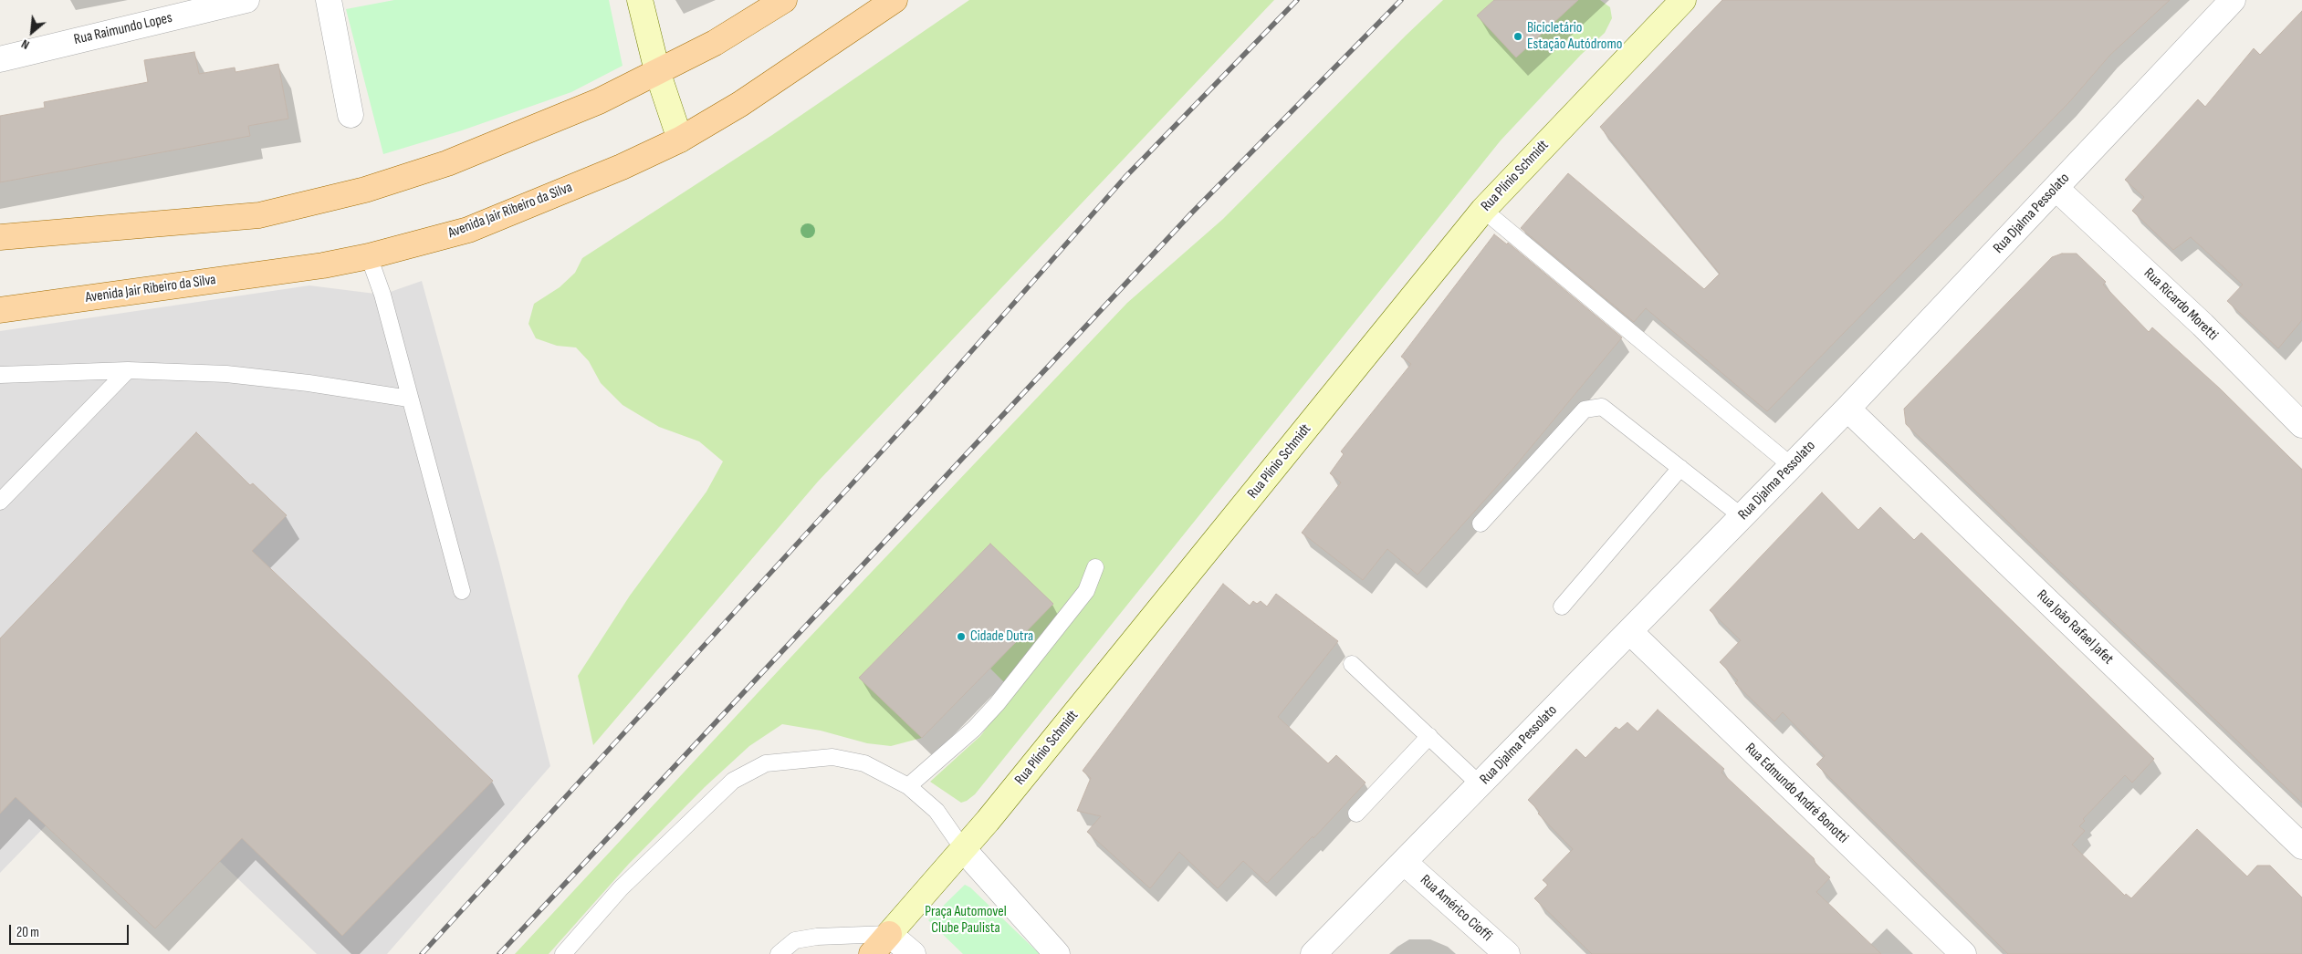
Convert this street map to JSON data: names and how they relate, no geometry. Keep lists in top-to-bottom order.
{
  "streets": {
    "main road": ["Avenida Jair Ribeiro da Silva"],
    "street": [
      "Rua Raimundo Lopes",
      "Rua Plínio Schmidt",
      "Rua Djalma Pessolato",
      "Rua Ricardo Moretti",
      "Rua João Rafael Jafet",
      "Rua Edmundo André Bonotti",
      "Rua Américo Cioffi"
    ]
  },
  "crossings": [
    ["Rua Djalma Pessolato", "Rua Ricardo Moretti"],
    ["Rua Djalma Pessolato", "Rua João Rafael Jafet"],
    ["Rua Djalma Pessolato", "Rua Edmundo André Bonotti"],
    ["Rua Djalma Pessolato", "Rua Américo Cioffi"]
  ],
  "parks": ["Praça Automovel Clube Paulista"],
  "places": ["Bicicletário Estação Autódromo", "Cidade Dutra"],
  "scale_bar": "20 m",
  "north": "bottom left"
}
